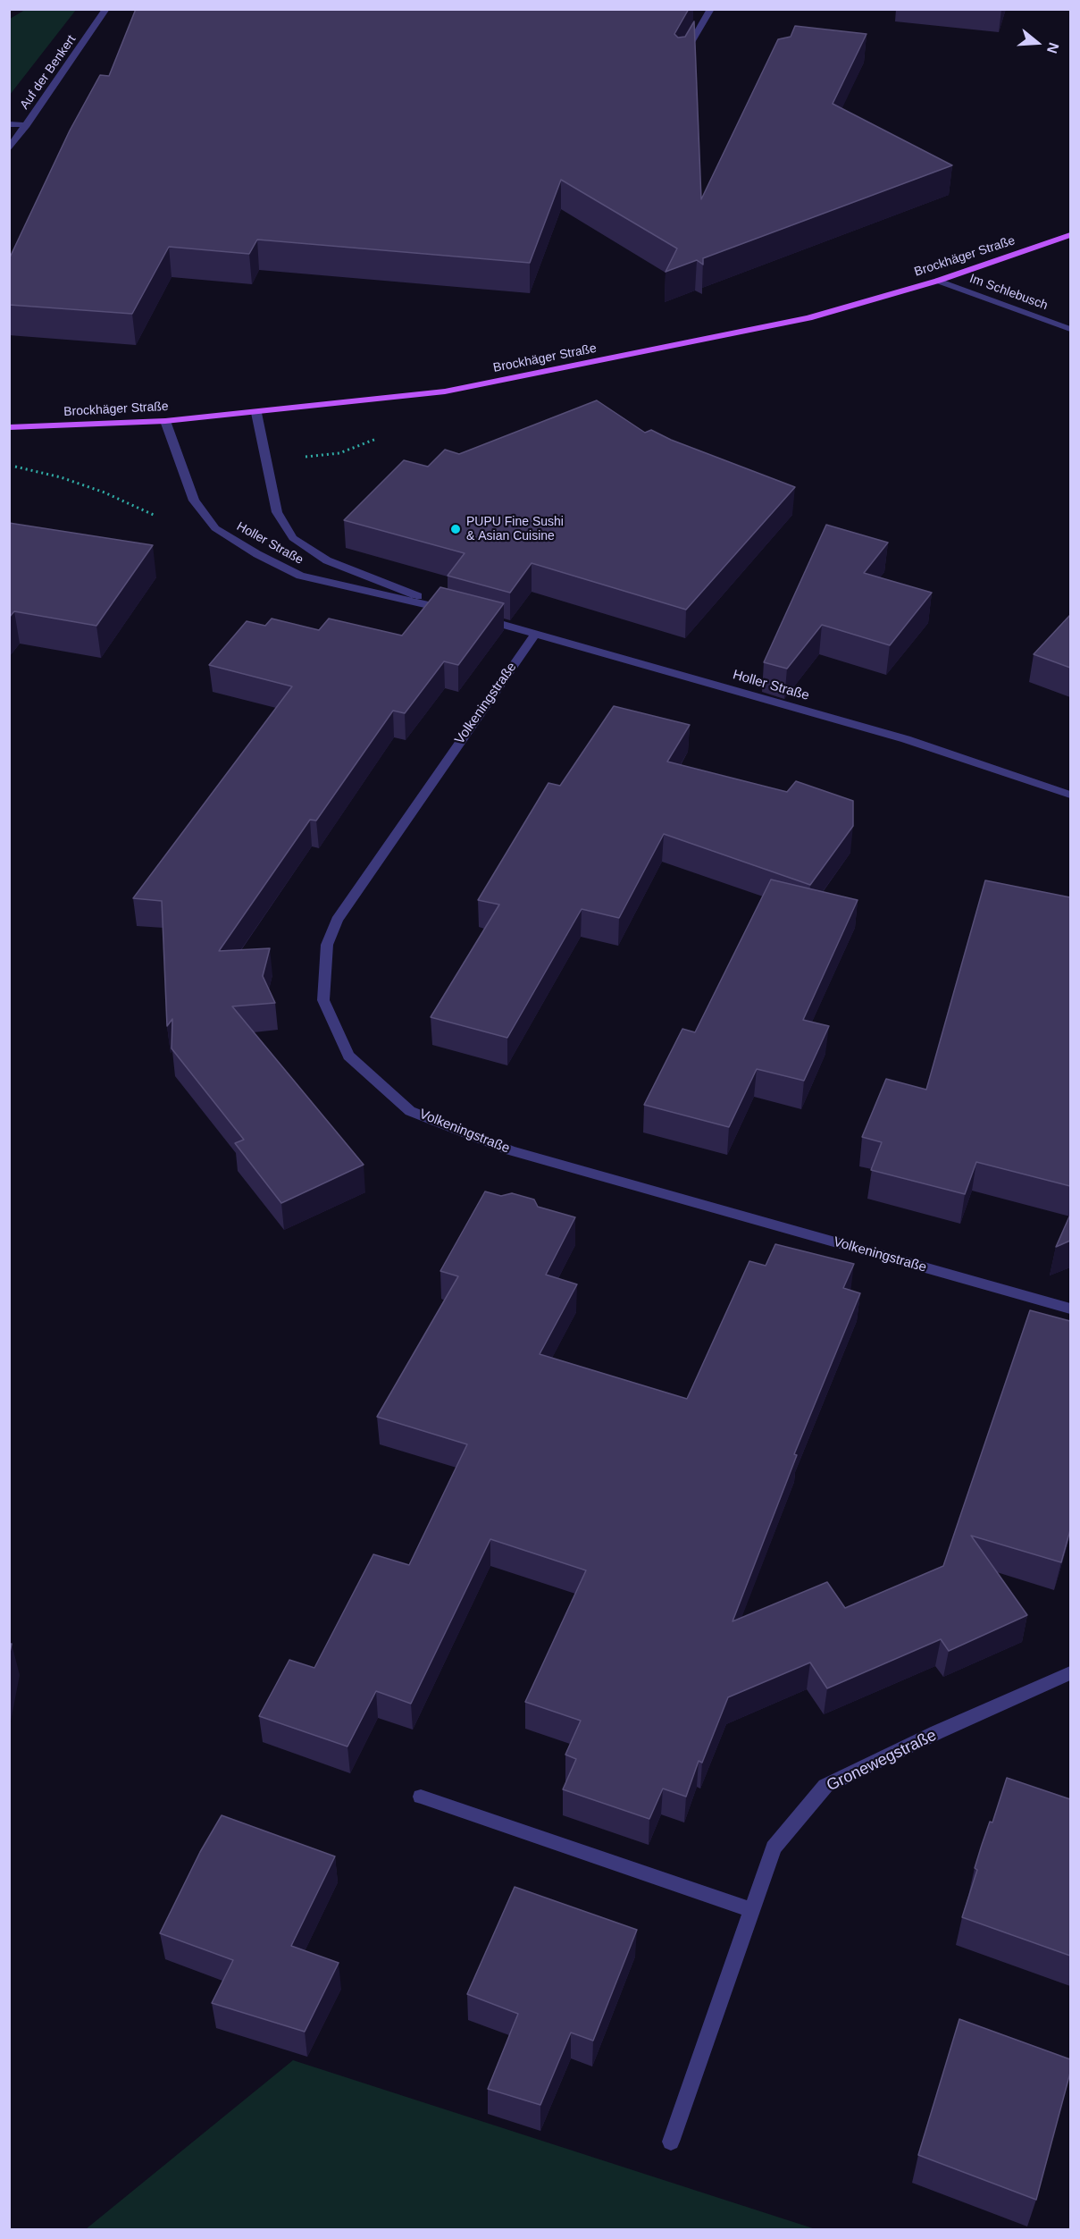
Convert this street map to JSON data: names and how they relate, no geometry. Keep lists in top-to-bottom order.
{
  "streets": {
    "main road": ["Brockhäger Straße"],
    "street": [
      "Auf der Benkert",
      "Im Schlebusch",
      "Holler Straße",
      "Volkeningstraße",
      "Gronewegstraße"
    ]
  },
  "crossings": [
    ["Brockhäger Straße", "Im Schlebusch"],
    ["Brockhäger Straße", "Holler Straße"],
    ["Holler Straße", "Volkeningstraße"]
  ],
  "places": ["PUPU Fine Sushi & Asian Cuisine"],
  "north": "right"
}
